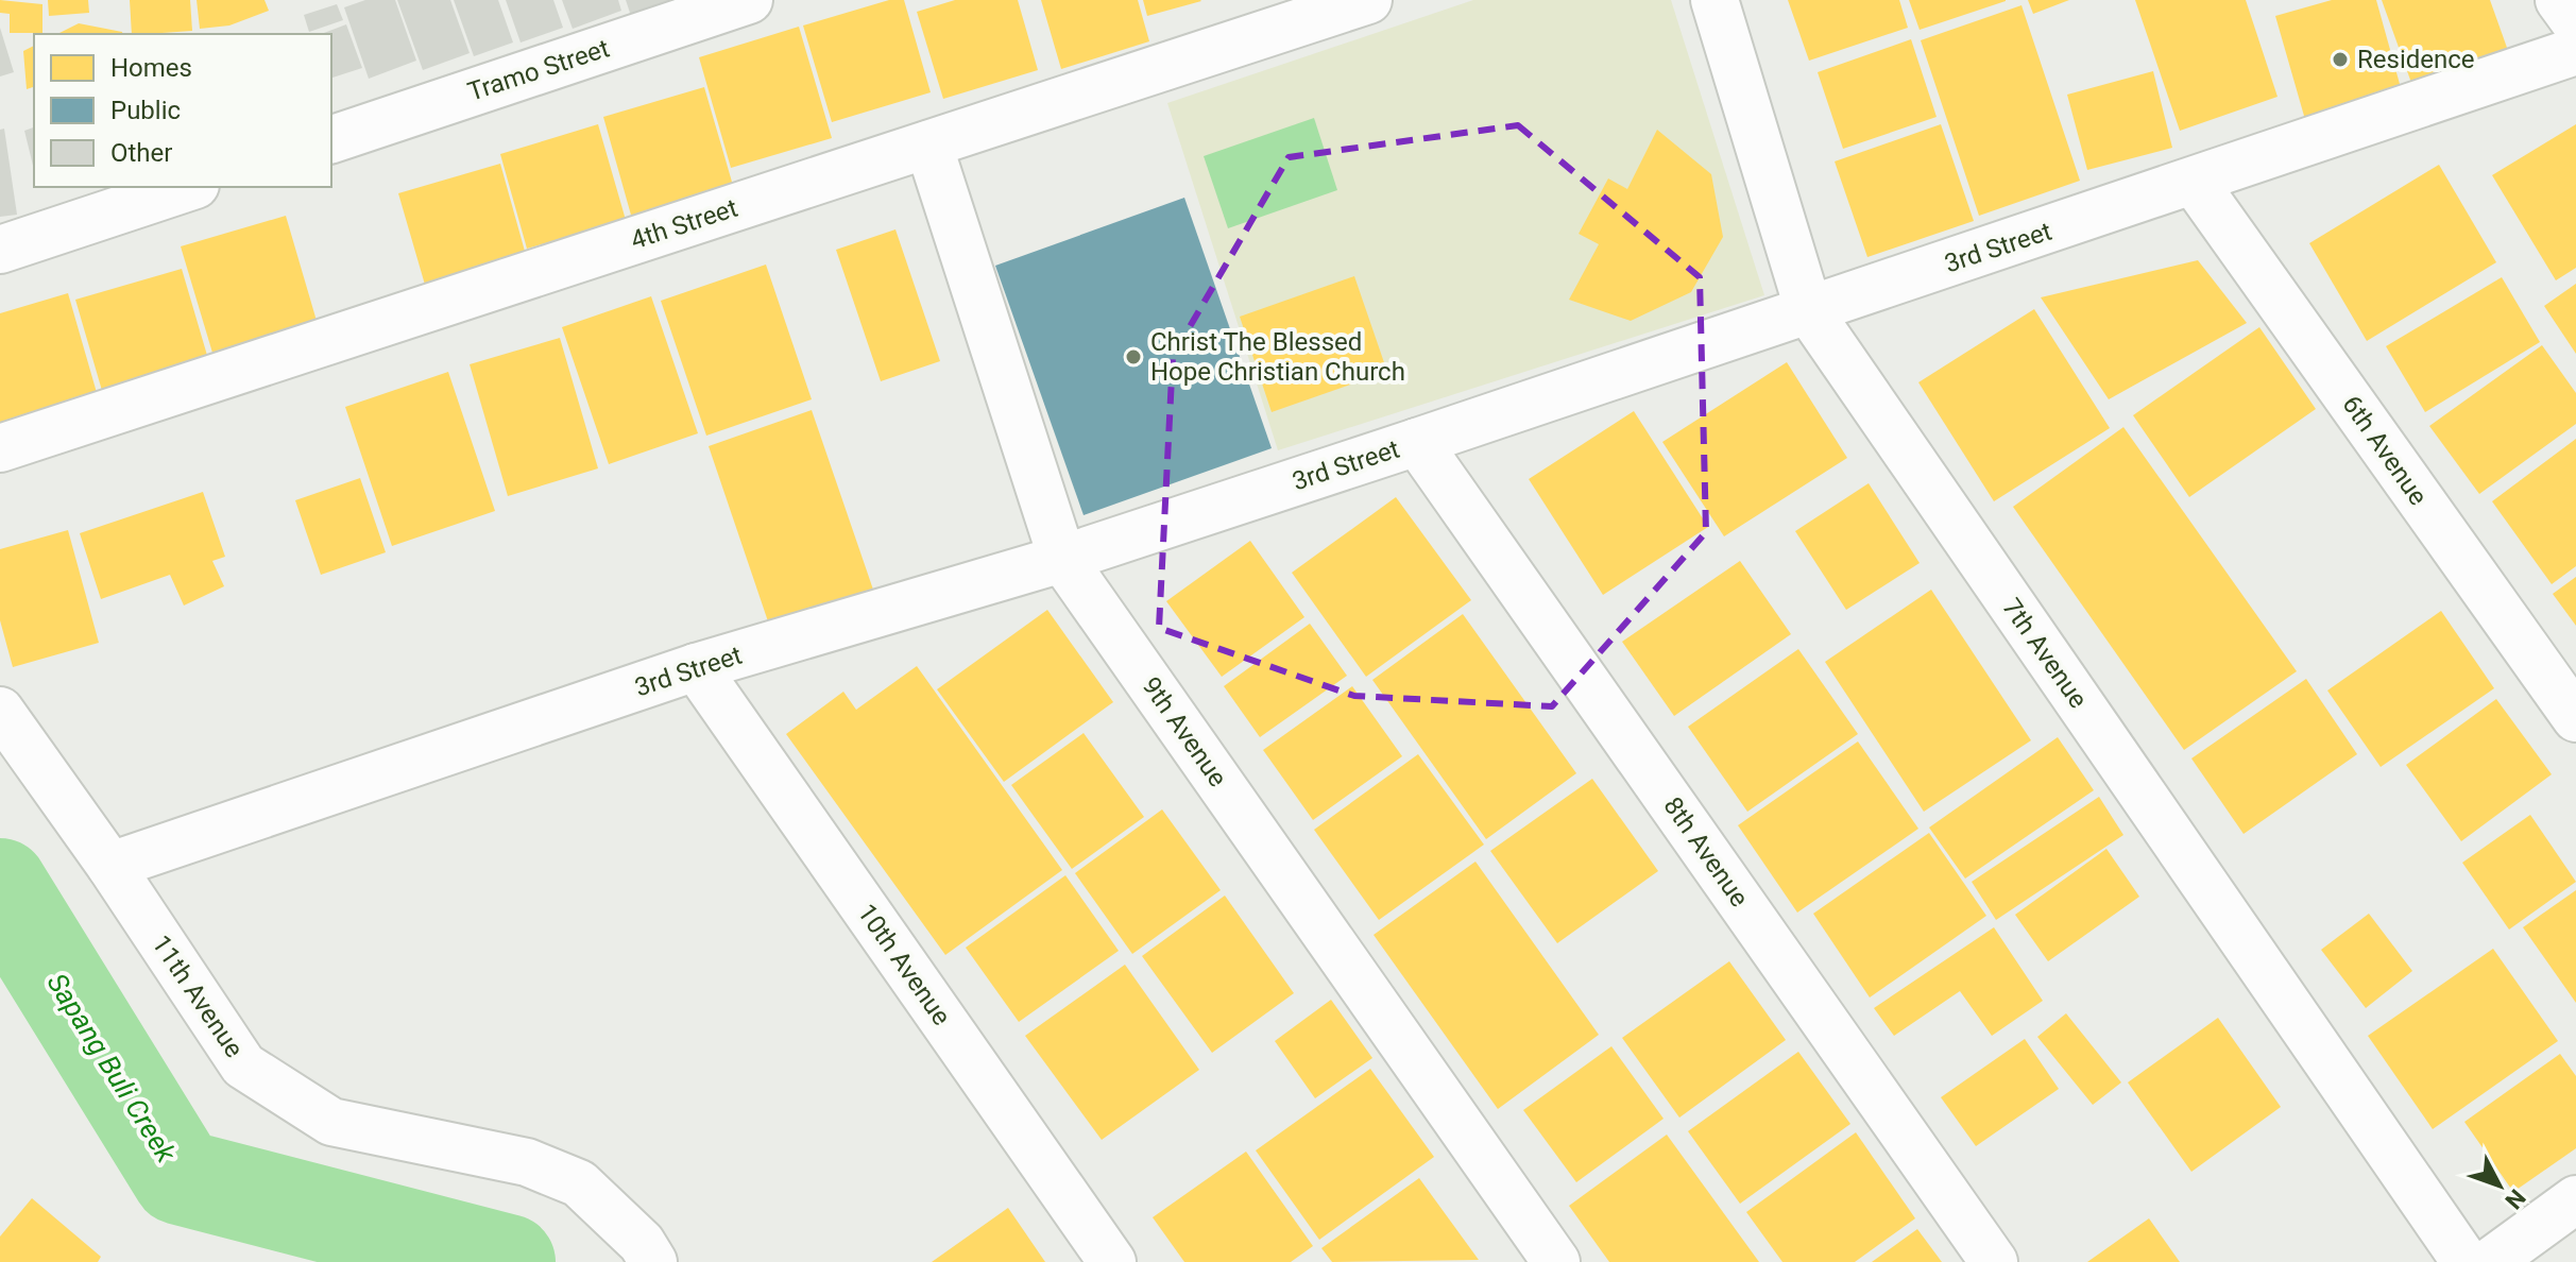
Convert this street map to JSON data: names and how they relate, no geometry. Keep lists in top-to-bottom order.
{
  "streets": {
    "street": [
      "Tramo Street",
      "4th Street",
      "3rd Street",
      "6th Avenue",
      "7th Avenue",
      "9th Avenue",
      "8th Avenue",
      "10th Avenue",
      "11th Avenue"
    ]
  },
  "crossings": [
    ["4th Street", "9th Avenue"],
    ["3rd Street", "6th Avenue"],
    ["3rd Street", "7th Avenue"],
    ["3rd Street", "9th Avenue"],
    ["3rd Street", "8th Avenue"],
    ["3rd Street", "10th Avenue"],
    ["3rd Street", "11th Avenue"]
  ],
  "water": ["Sapang Buli Creek"],
  "places": ["Residence", "Christ The Blessed Hope Christian Church"],
  "legend": ["Homes", "Public", "Other"],
  "north": "bottom right"
}
